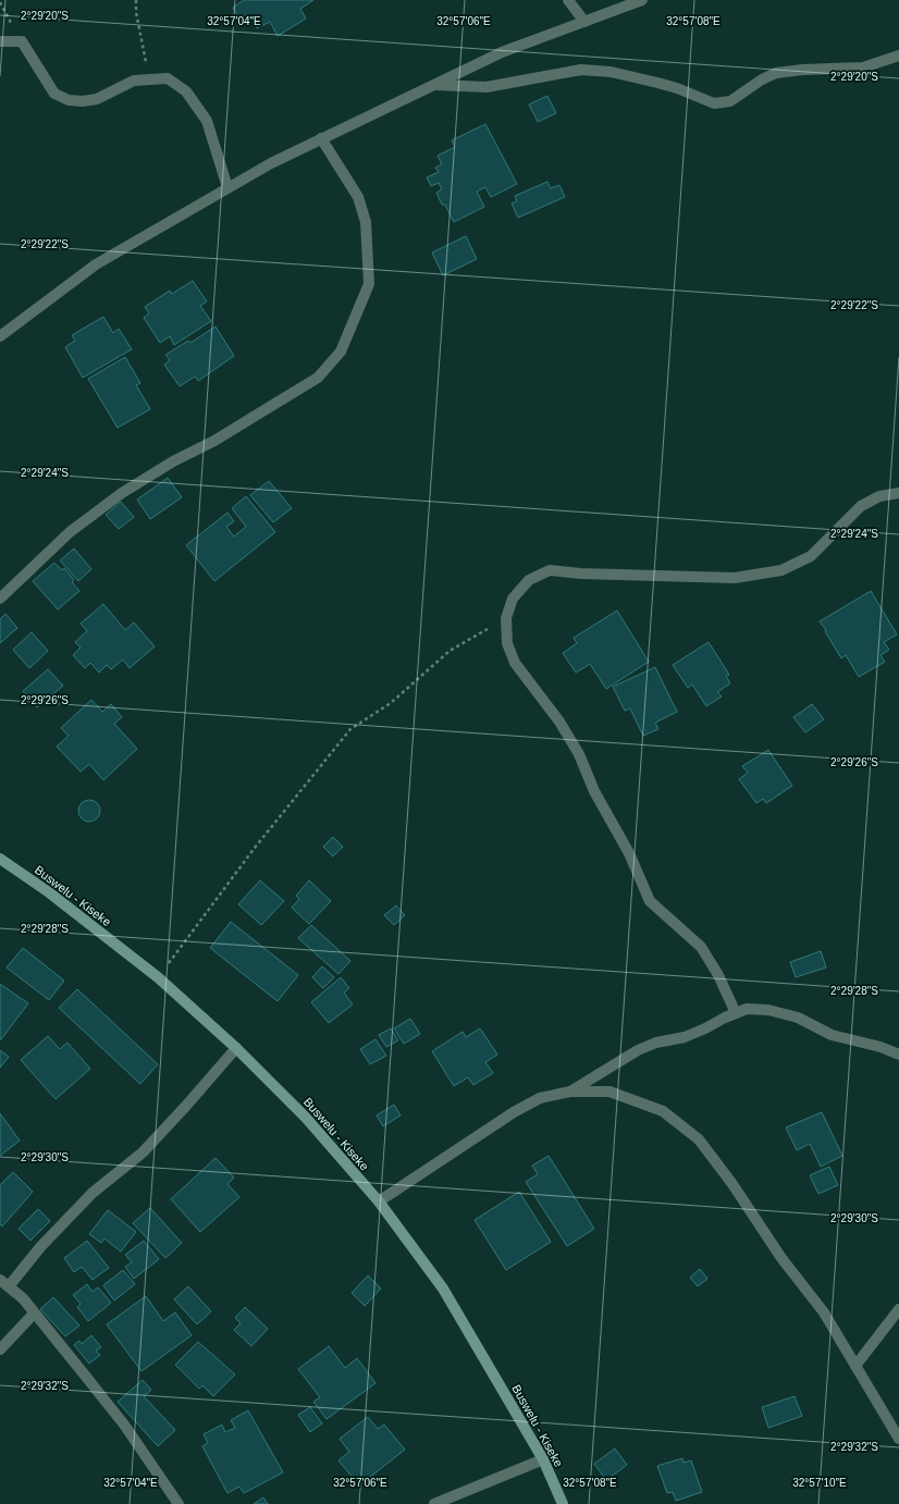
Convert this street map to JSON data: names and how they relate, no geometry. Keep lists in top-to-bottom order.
{
  "streets": {
    "main road": ["Buswelu - Kiseke"]
  },
  "coordinates": [
    "2°29'20\"S",
    "32°57'04\"E",
    "32°57'06\"E",
    "32°57'08\"E",
    "2°29'22\"S",
    "2°29'24\"S",
    "2°29'26\"S",
    "2°29'28\"S",
    "2°29'30\"S",
    "2°29'32\"S",
    "32°57'10\"E"
  ]
}
